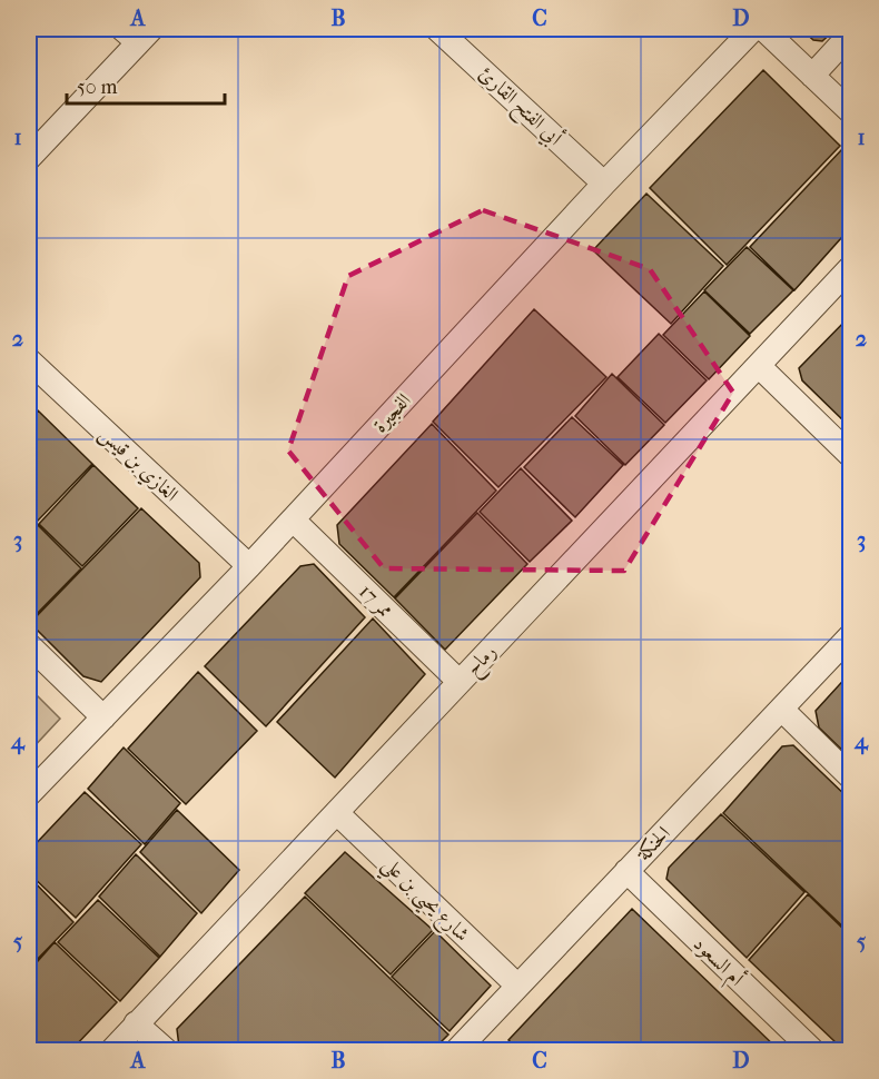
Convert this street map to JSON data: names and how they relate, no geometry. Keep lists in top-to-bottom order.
{
  "streets": {
    "street": [
      "أبي الفتح القارئ",
      "الفجيرة",
      "الغازي بن قيس",
      "ممر 17",
      "رماح",
      "الحنكة",
      "شارع يحيى بن علي",
      "أم السعود"
    ]
  },
  "crossings": [
    ["أبي الفتح القارئ", "الفجيرة"],
    ["الفجيرة", "الغازي بن قيس"],
    ["الفجيرة", "ممر 17"],
    ["ممر 17", "رماح"],
    ["رماح", "شارع يحيى بن علي"],
    ["الحنكة", "شارع يحيى بن علي"],
    ["الحنكة", "أم السعود"]
  ],
  "scale_bar": "50 m",
  "grid": {
    "columns": [
      "A",
      "B",
      "C",
      "D"
    ],
    "rows": [
      "1",
      "2",
      "3",
      "4",
      "5"
    ]
  }
}
